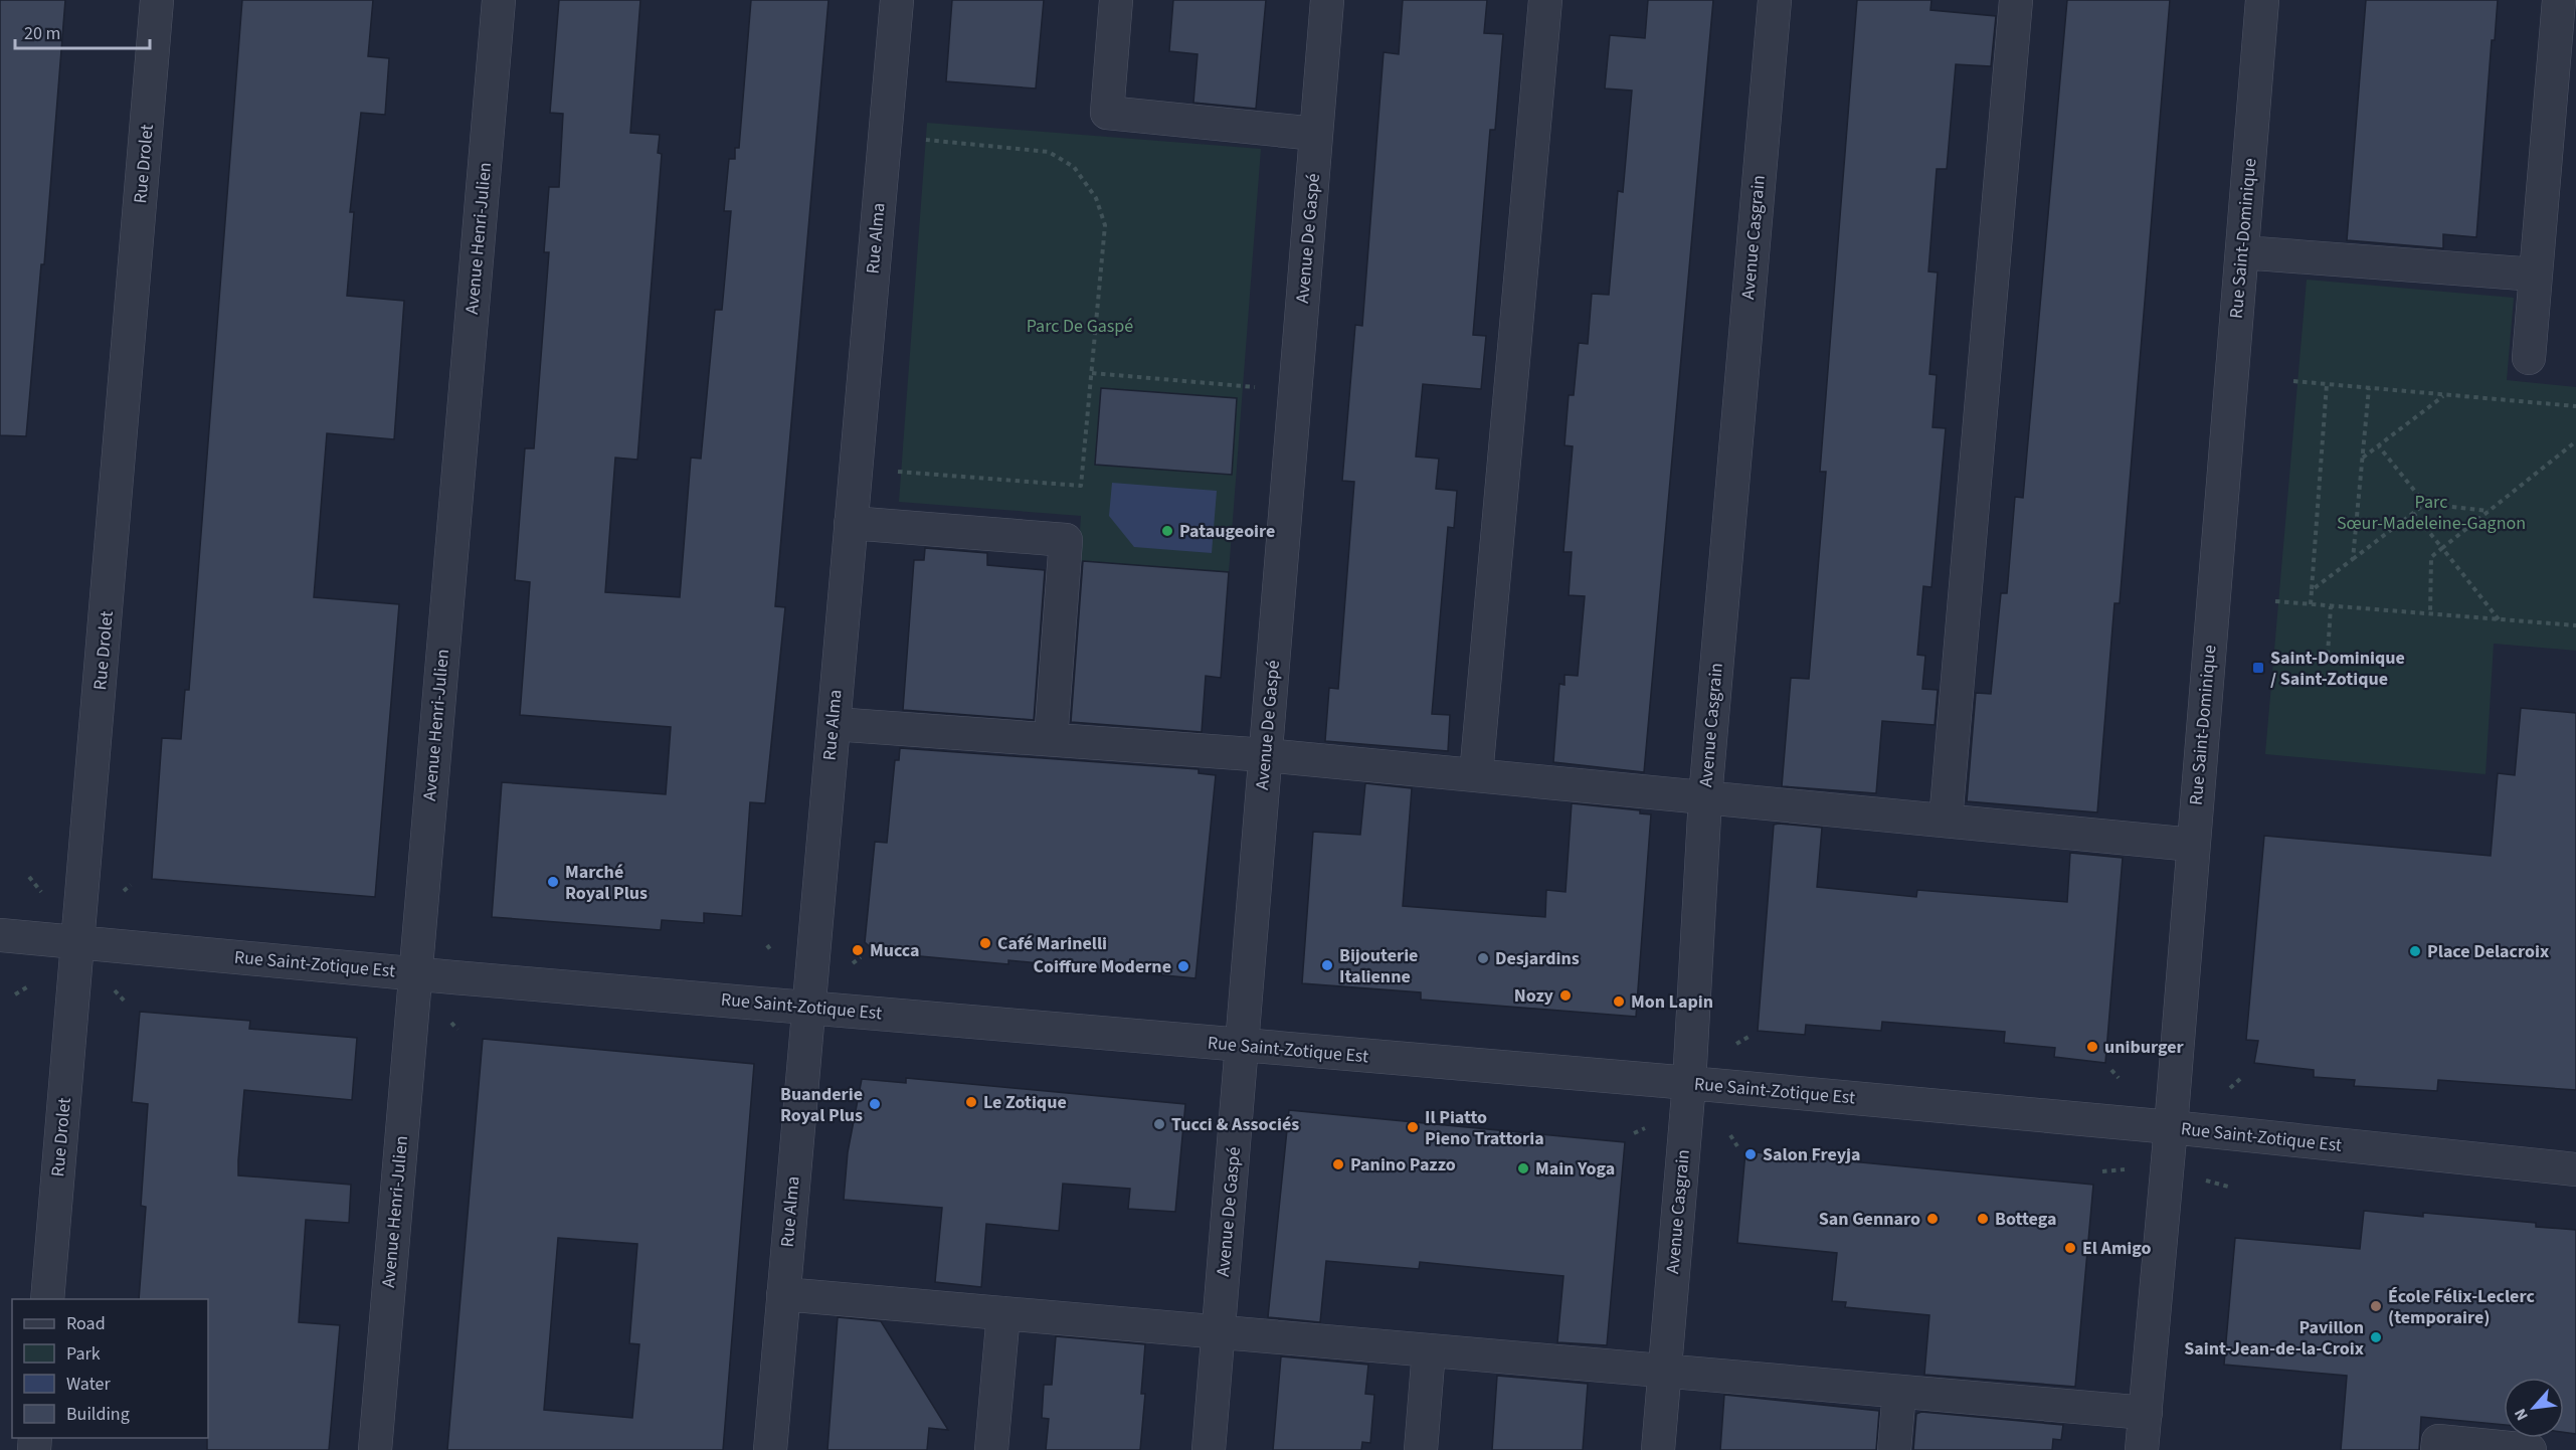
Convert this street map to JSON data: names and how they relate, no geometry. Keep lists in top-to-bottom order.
{
  "streets": {
    "street": [
      "Rue Drolet",
      "Avenue Casgrain",
      "Avenue Henri-Julien",
      "Rue Alma",
      "Avenue De Gaspé",
      "Rue Saint-Dominique",
      "Rue Saint-Zotique Est"
    ]
  },
  "crossings": [
    ["Rue Drolet", "Rue Saint-Zotique Est"],
    ["Avenue Casgrain", "Rue Saint-Zotique Est"],
    ["Avenue Henri-Julien", "Rue Saint-Zotique Est"],
    ["Rue Alma", "Rue Saint-Zotique Est"],
    ["Avenue De Gaspé", "Rue Saint-Zotique Est"],
    ["Rue Saint-Dominique", "Rue Saint-Zotique Est"]
  ],
  "parks": ["Parc De Gaspé", "Parc Sœur-Madeleine-Gagnon"],
  "places": {
    "other": [
      "Pataugeoire",
      "Marché Royal Plus",
      "Café Marinelli",
      "Mucca",
      "Place Delacroix",
      "Desjardins",
      "Bijouterie Italienne",
      "Coiffure Moderne",
      "Nozy",
      "Mon Lapin",
      "uniburger",
      "Le Zotique",
      "Buanderie Royal Plus",
      "Tucci & Associés",
      "Il Piatto Pieno Trattoria",
      "Salon Freyja",
      "Panino Pazzo",
      "Main Yoga",
      "San Gennaro",
      "Bottega",
      "El Amigo",
      "École Félix-Leclerc (temporaire)",
      "Pavillon Saint-Jean-de-la-Croix"
    ],
    "transit": ["Saint-Dominique / Saint-Zotique"]
  },
  "legend": [
    "Road",
    "Park",
    "Water",
    "Building"
  ],
  "scale_bar": "20 m",
  "north": "bottom left"
}
